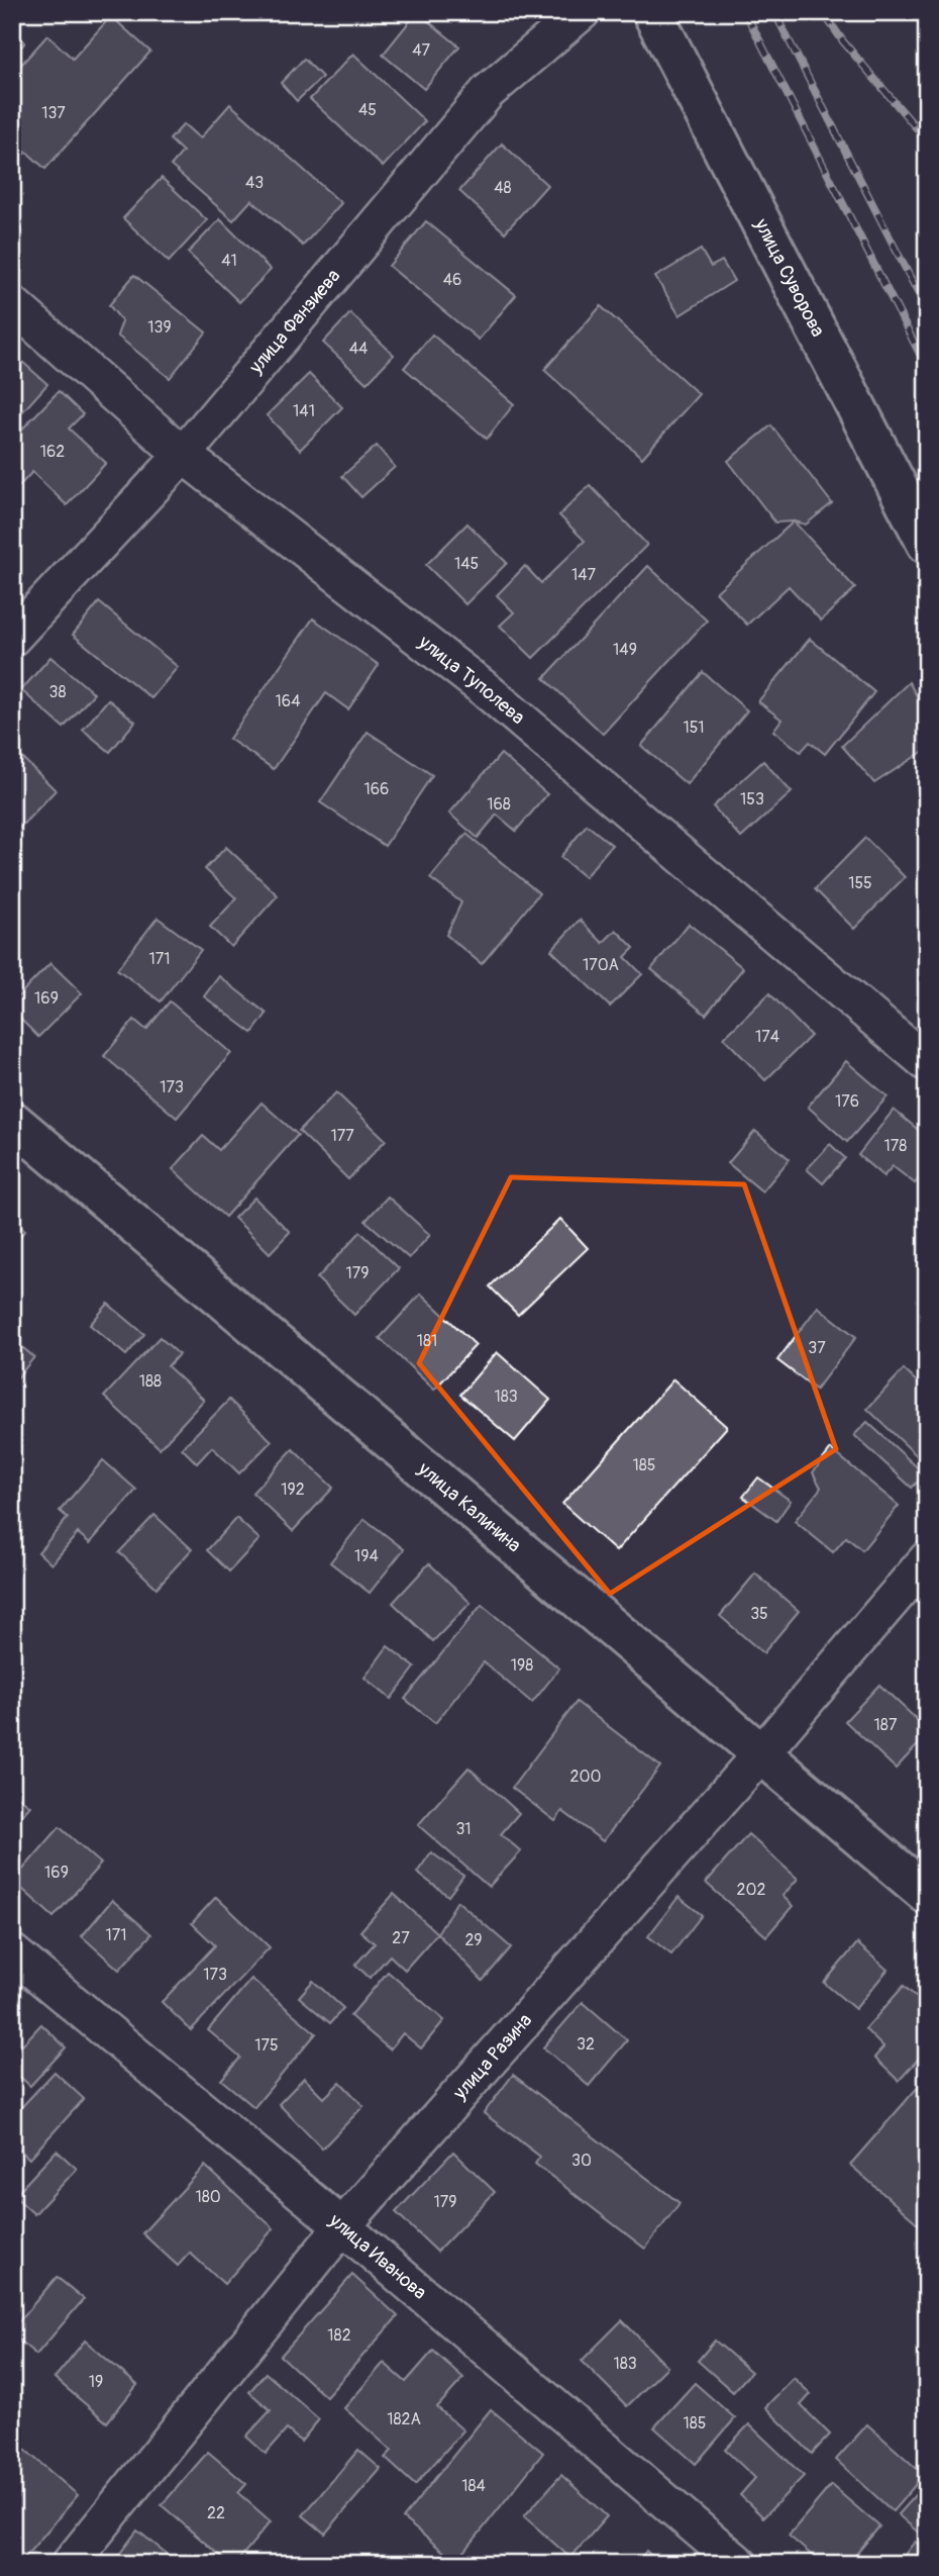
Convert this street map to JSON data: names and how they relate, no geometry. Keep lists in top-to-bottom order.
{
  "streets": {
    "street": [
      "улица Суворова",
      "улица Фанзиева",
      "улица Туполева",
      "улица Калинина",
      "улица Разина",
      "улица Иванова"
    ]
  },
  "crossings": [
    ["улица Фанзиева", "улица Туполева"],
    ["улица Калинина", "улица Разина"],
    ["улица Разина", "улица Иванова"]
  ],
  "house_numbers": [
    "47",
    "45",
    "137",
    "43",
    "48",
    "41",
    "46",
    "139",
    "44",
    "141",
    "162",
    "145",
    "147",
    "149",
    "38",
    "164",
    "151",
    "166",
    "153",
    "168",
    "155",
    "171",
    "170А",
    "169",
    "174",
    "173",
    "176",
    "177",
    "178",
    "179",
    "181",
    "37",
    "188",
    "183",
    "185",
    "192",
    "194",
    "35",
    "198",
    "187",
    "200",
    "31",
    "169",
    "202",
    "171",
    "27",
    "29",
    "173",
    "32",
    "175",
    "30",
    "180",
    "179",
    "182",
    "183",
    "19",
    "182А",
    "185",
    "184",
    "22"
  ]
}
